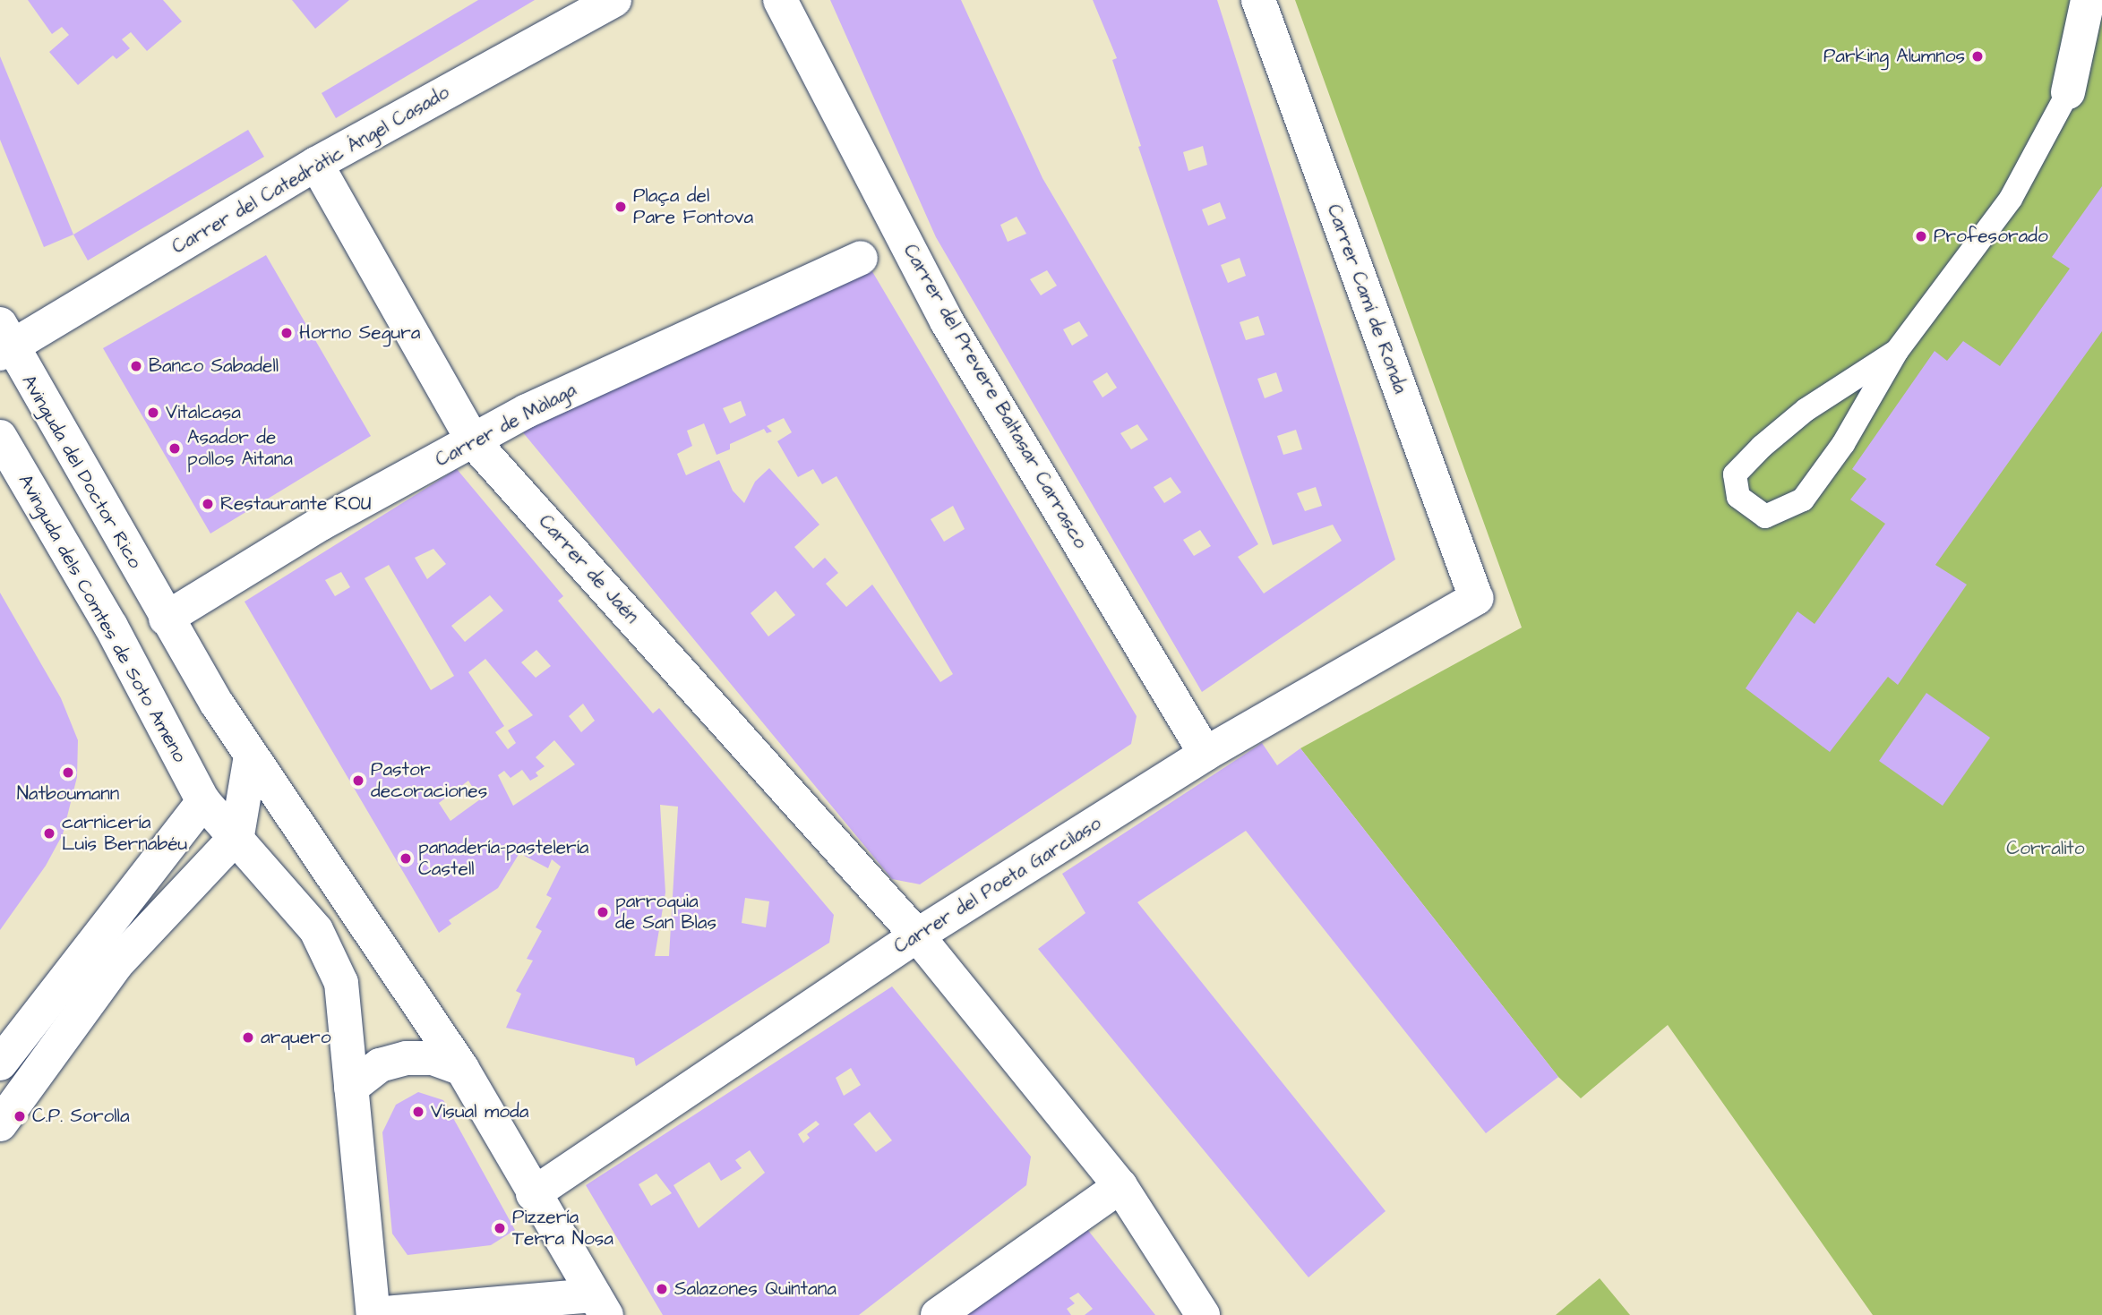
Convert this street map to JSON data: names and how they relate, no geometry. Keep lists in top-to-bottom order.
{
  "streets": {
    "street": [
      "Carrer del Catedràtic Ángel Casado",
      "Carrer Camí de Ronda",
      "Carrer del Prevere Baltasar Carrasco",
      "Carrer de Màlaga",
      "Avinguda del Doctor Rico",
      "Carrer de Jaén",
      "Avinguda dels Comtes de Soto Ameno",
      "Carrer del Poeta Garcilaso"
    ]
  },
  "crossings": [
    ["Carrer del Catedràtic Ángel Casado", "Avinguda del Doctor Rico"],
    ["Carrer del Catedràtic Ángel Casado", "Carrer de Jaén"],
    ["Carrer Camí de Ronda", "Carrer del Poeta Garcilaso"],
    ["Carrer del Prevere Baltasar Carrasco", "Carrer del Poeta Garcilaso"],
    ["Carrer de Màlaga", "Avinguda del Doctor Rico"],
    ["Carrer de Màlaga", "Carrer de Jaén"],
    ["Carrer de Jaén", "Carrer del Poeta Garcilaso"]
  ],
  "parks": ["Corralito"],
  "places": [
    "Parking Alumnos",
    "Plaça del Pare Fontova",
    "Profesorado",
    "Horno Segura",
    "Banco Sabadell",
    "Vitalcasa",
    "Asador de pollos Aitana",
    "Restaurante ROU",
    "Natboumann",
    "Pastor decoraciones",
    "carnicería Luis Bernabéu",
    "panadería-pastelería Castell",
    "parroquia de San Blas",
    "arquero",
    "Visual moda",
    "C.P. Sorolla",
    "Pizzería Terra Nosa",
    "Salazones Quintana"
  ]
}
